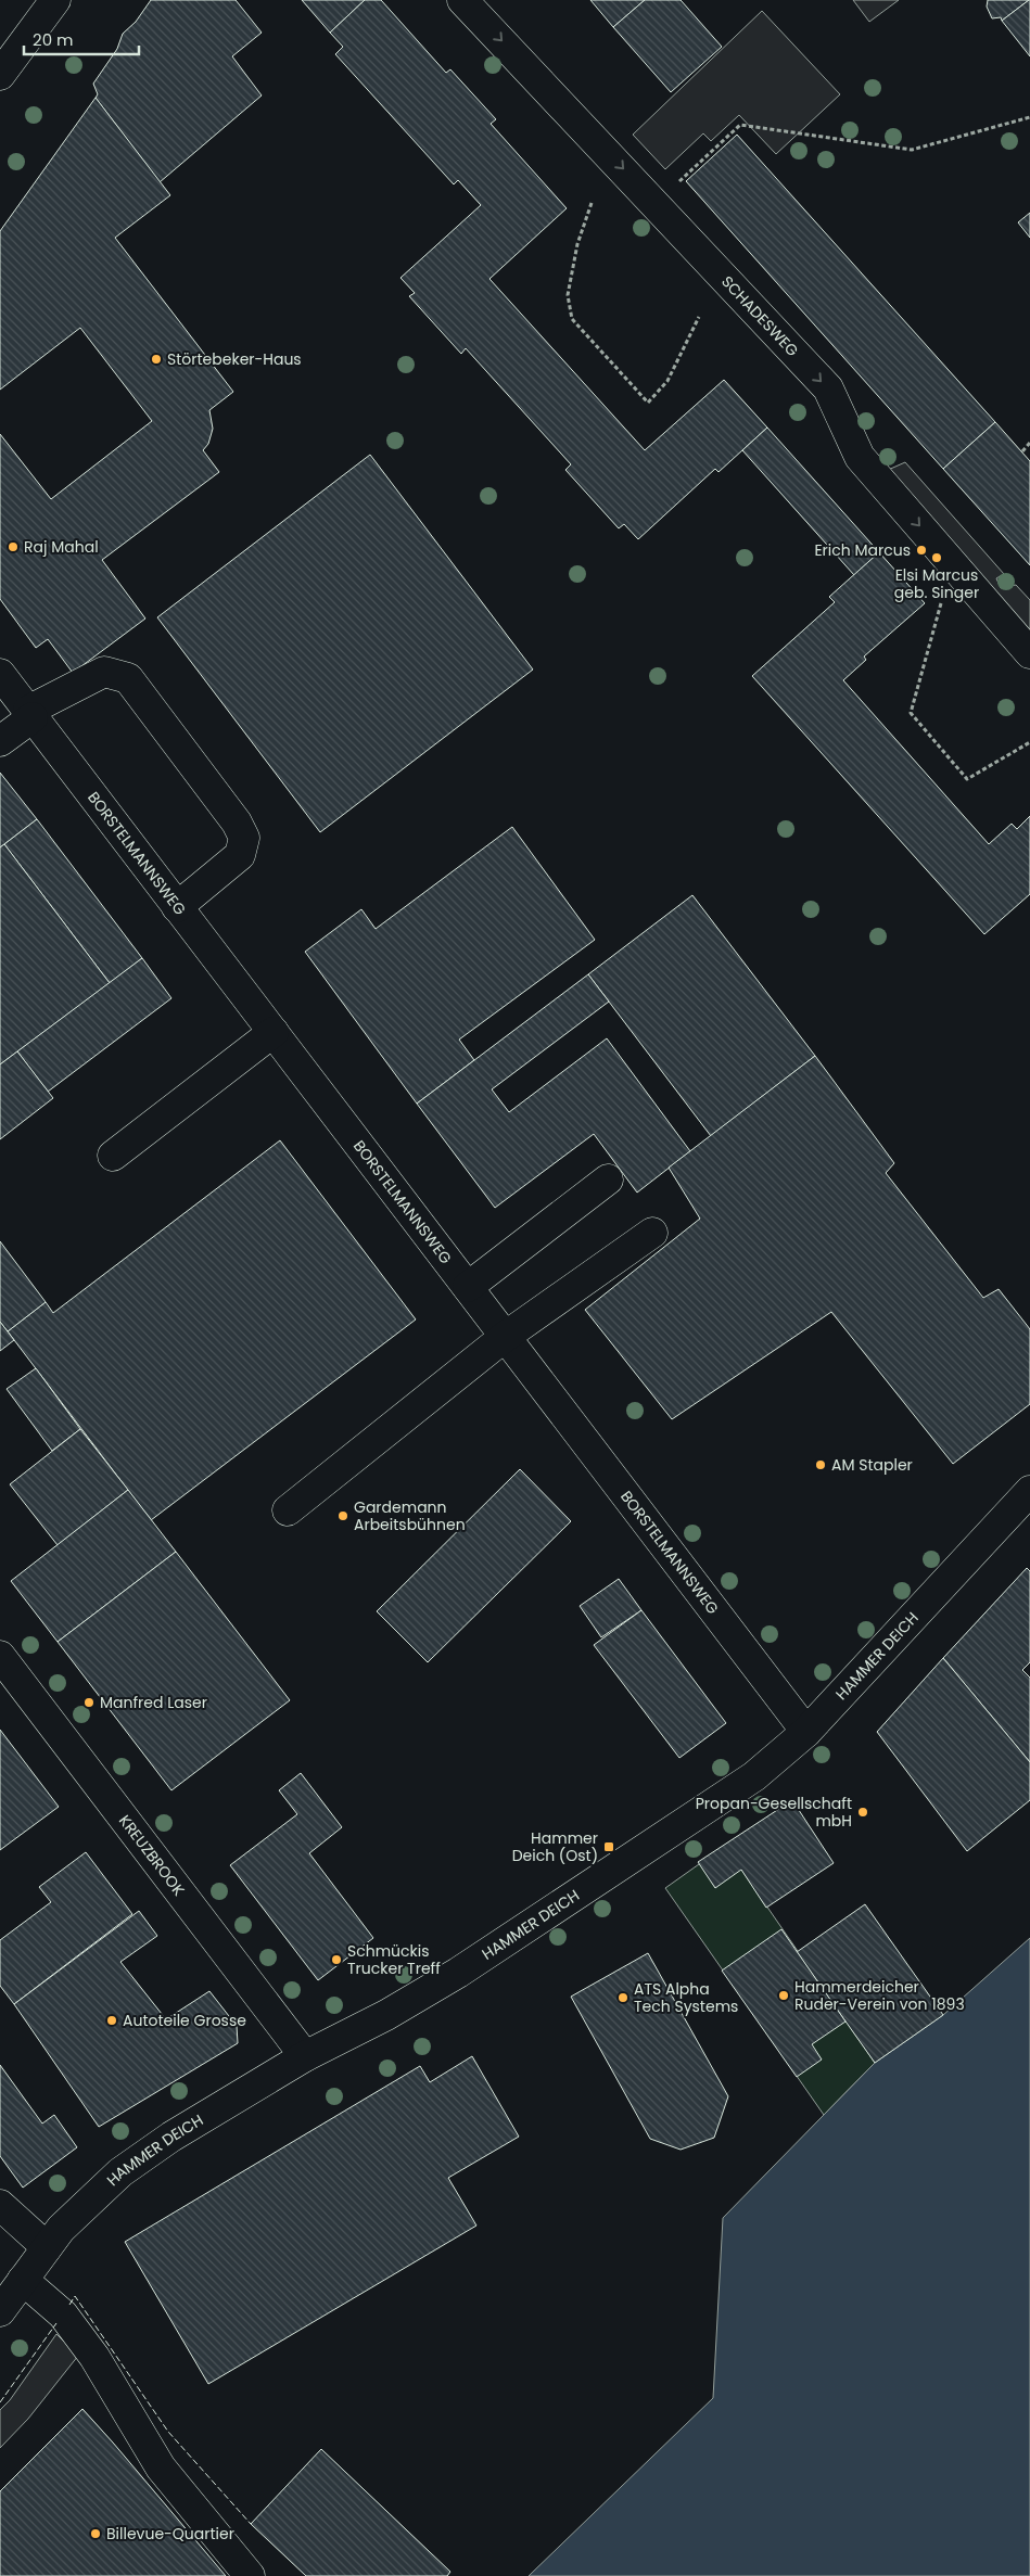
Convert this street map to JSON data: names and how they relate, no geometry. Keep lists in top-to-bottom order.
{
  "streets": {
    "street": [
      "SCHADESWEG",
      "BORSTELMANNSWEG",
      "HAMMER DEICH",
      "KREUZBROOK"
    ]
  },
  "crossings": [
    ["BORSTELMANNSWEG", "HAMMER DEICH"],
    ["HAMMER DEICH", "KREUZBROOK"]
  ],
  "one_way": ["SCHADESWEG"],
  "places": {
    "other": [
      "Störtebeker-Haus",
      "Raj Mahal",
      "Erich Marcus",
      "Elsi Marcus geb. Singer",
      "AM Stapler",
      "Gardemann Arbeitsbühnen",
      "Manfred Laser",
      "Propan-Gesellschaft mbH",
      "Schmückis Trucker Treff",
      "Hammerdeicher Ruder-Verein von 1893",
      "ATS Alpha Tech Systems",
      "Autoteile Grosse",
      "Billevue-Quartier"
    ],
    "transit": ["Hammer Deich (Ost)"]
  },
  "scale_bar": "20 m"
}
